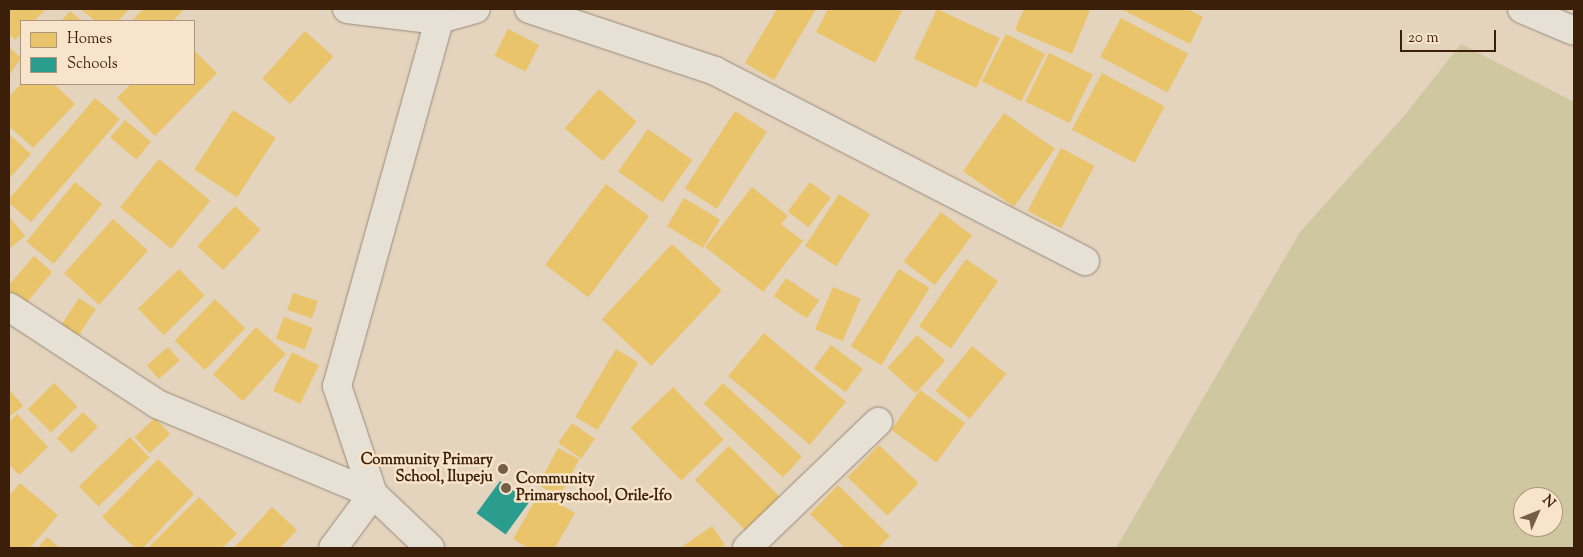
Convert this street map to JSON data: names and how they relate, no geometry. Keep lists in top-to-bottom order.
{
  "places": ["Community Primary School, Ilupeju", "Community Primaryschool, Orile-Ifo"],
  "legend": ["Homes", "Schools"],
  "scale_bar": "20 m",
  "north": "top right"
}
